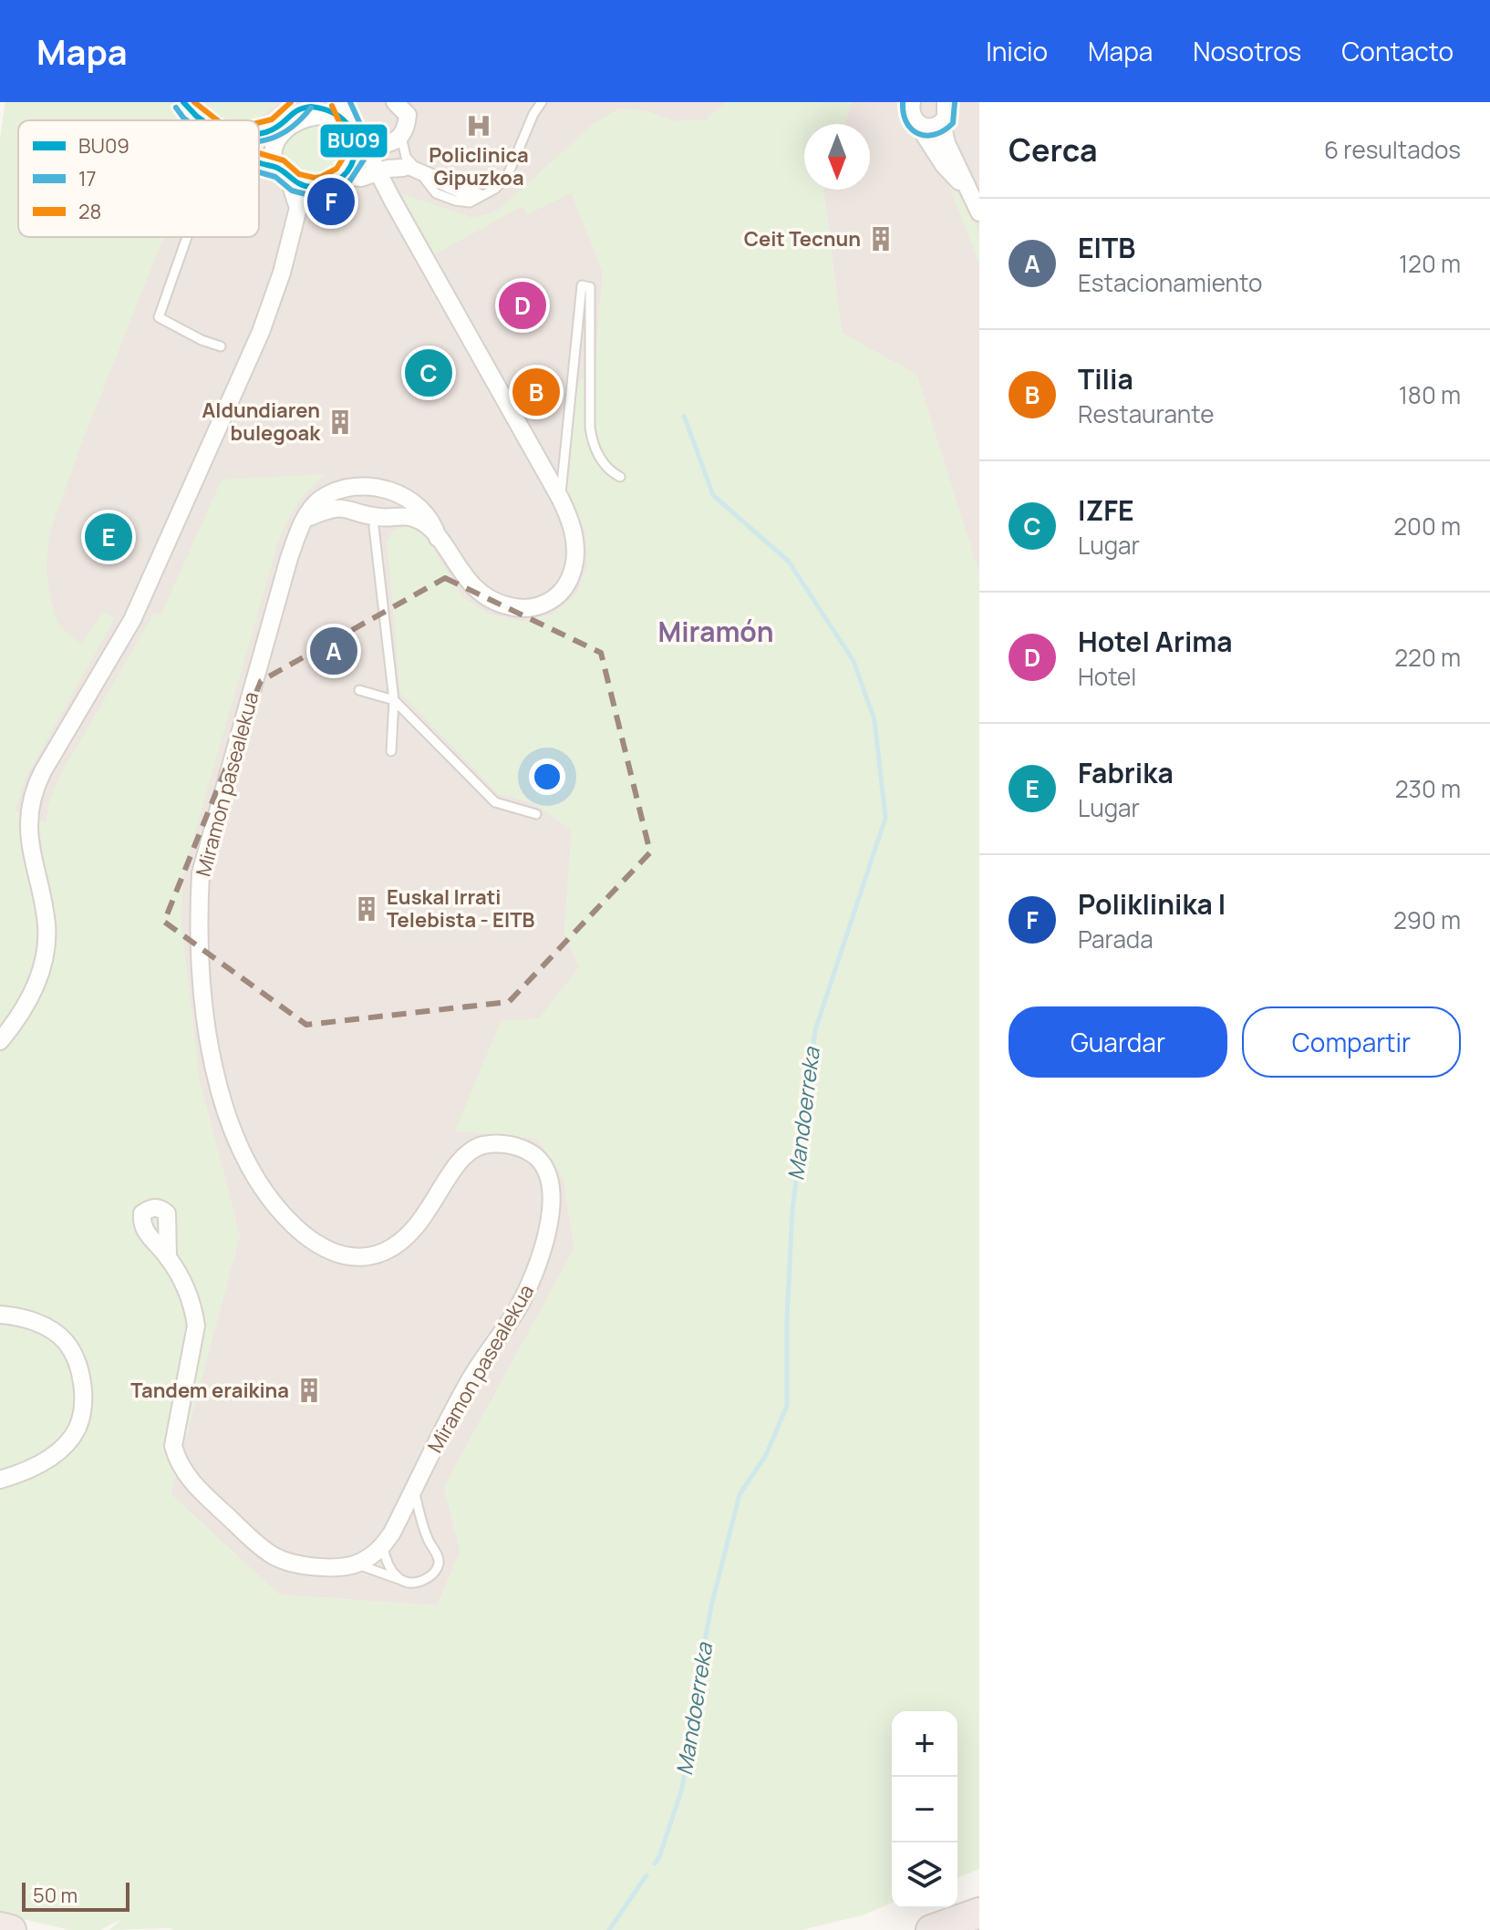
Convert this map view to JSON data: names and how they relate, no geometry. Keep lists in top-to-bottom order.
{
  "streets": {
    "street": ["Miramon pasealekua"]
  },
  "districts": ["Miramón"],
  "water": ["Mandoerreka"],
  "places": {
    "hospital": ["Policlinica Gipuzkoa"],
    "building": [
      "Ceit Tecnun",
      "Aldundiaren bulegoak",
      "Euskal Irrati Telebista - EITB",
      "Tandem eraikina"
    ]
  },
  "lines": ["transit line BU09", "transit line 17", "transit line 28"],
  "legend": ["BU09", "17", "28"],
  "scale_bar": "50 m",
  "north": "bottom",
  "page": {
    "header": "Mapa",
    "nav": [
      "Inicio",
      "Mapa",
      "Nosotros",
      "Contacto"
    ],
    "heading": ["Cerca", "6 resultados"],
    "pins": [
      "F",
      "D",
      "C",
      "B",
      "E",
      "A"
    ],
    "list": [
      {
        "mark": "A",
        "name": "EITB",
        "note": "Estacionamiento",
        "value": "120 m"
      },
      {
        "mark": "B",
        "name": "Tilia",
        "note": "Restaurante",
        "value": "180 m"
      },
      {
        "mark": "C",
        "name": "IZFE",
        "note": "Lugar",
        "value": "200 m"
      },
      {
        "mark": "D",
        "name": "Hotel Arima",
        "note": "Hotel",
        "value": "220 m"
      },
      {
        "mark": "E",
        "name": "Fabrika",
        "note": "Lugar",
        "value": "230 m"
      },
      {
        "mark": "F",
        "name": "Poliklinika I",
        "note": "Parada",
        "value": "290 m"
      }
    ],
    "buttons": ["Guardar", "Compartir"],
    "map_buttons": ["+", "−"],
    "scale": "50 m"
  }
}
